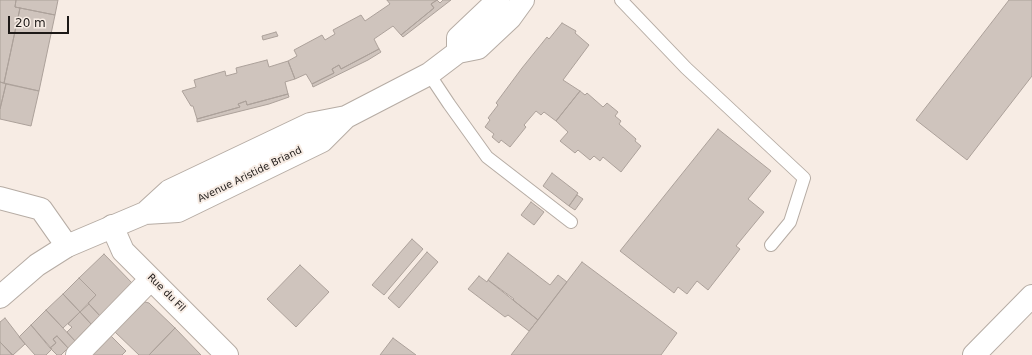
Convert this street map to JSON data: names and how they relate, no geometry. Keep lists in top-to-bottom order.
{
  "streets": {
    "main road": ["Avenue Aristide Briand", "Rue du Fil"]
  },
  "crossings": [
    ["Avenue Aristide Briand", "Rue du Fil"]
  ],
  "scale_bar": "20 m"
}
